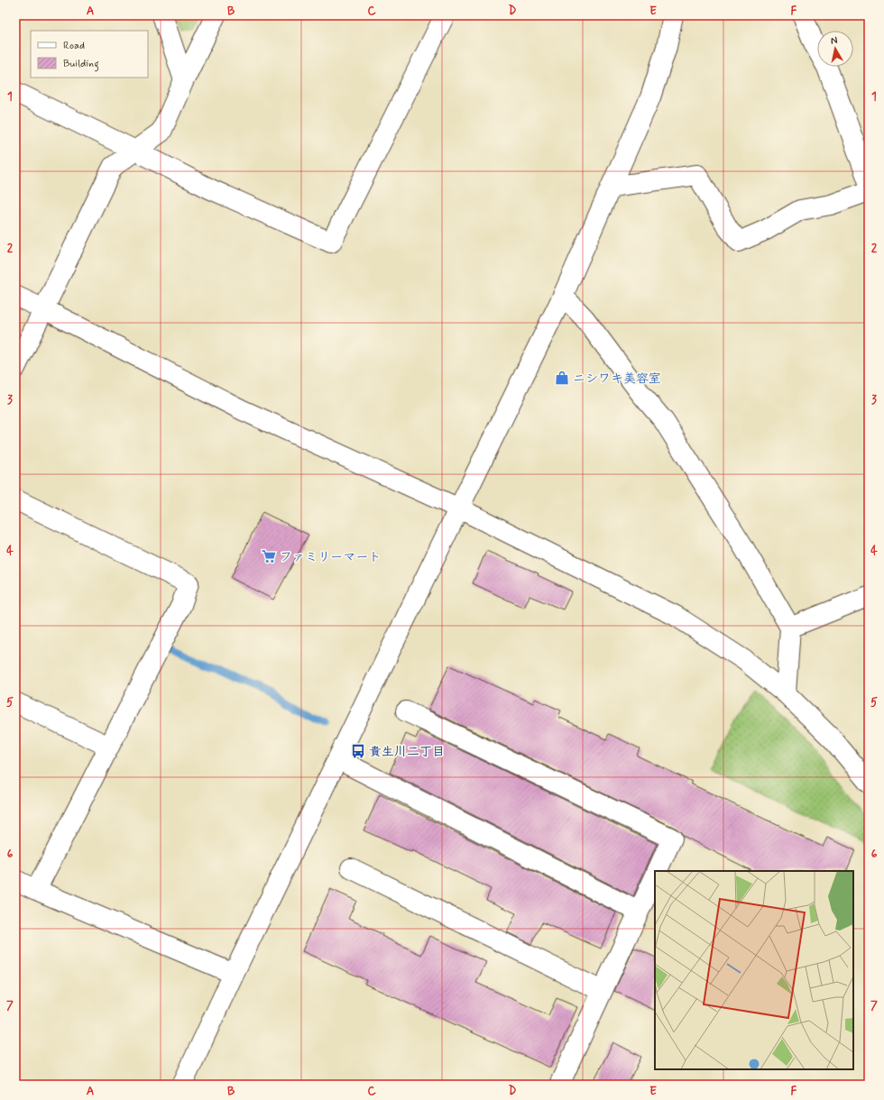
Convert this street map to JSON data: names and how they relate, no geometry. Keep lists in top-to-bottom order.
{
  "places": {
    "shop": ["ニシワキ美容室"],
    "supermarket": ["ファミリーマート"],
    "bus stop": ["貴生川二丁目"]
  },
  "legend": ["Road", "Building"],
  "north": "top",
  "grid": {
    "columns": [
      "A",
      "B",
      "C",
      "D",
      "E",
      "F"
    ],
    "rows": [
      "1",
      "2",
      "3",
      "4",
      "5",
      "6",
      "7"
    ]
  }
}
